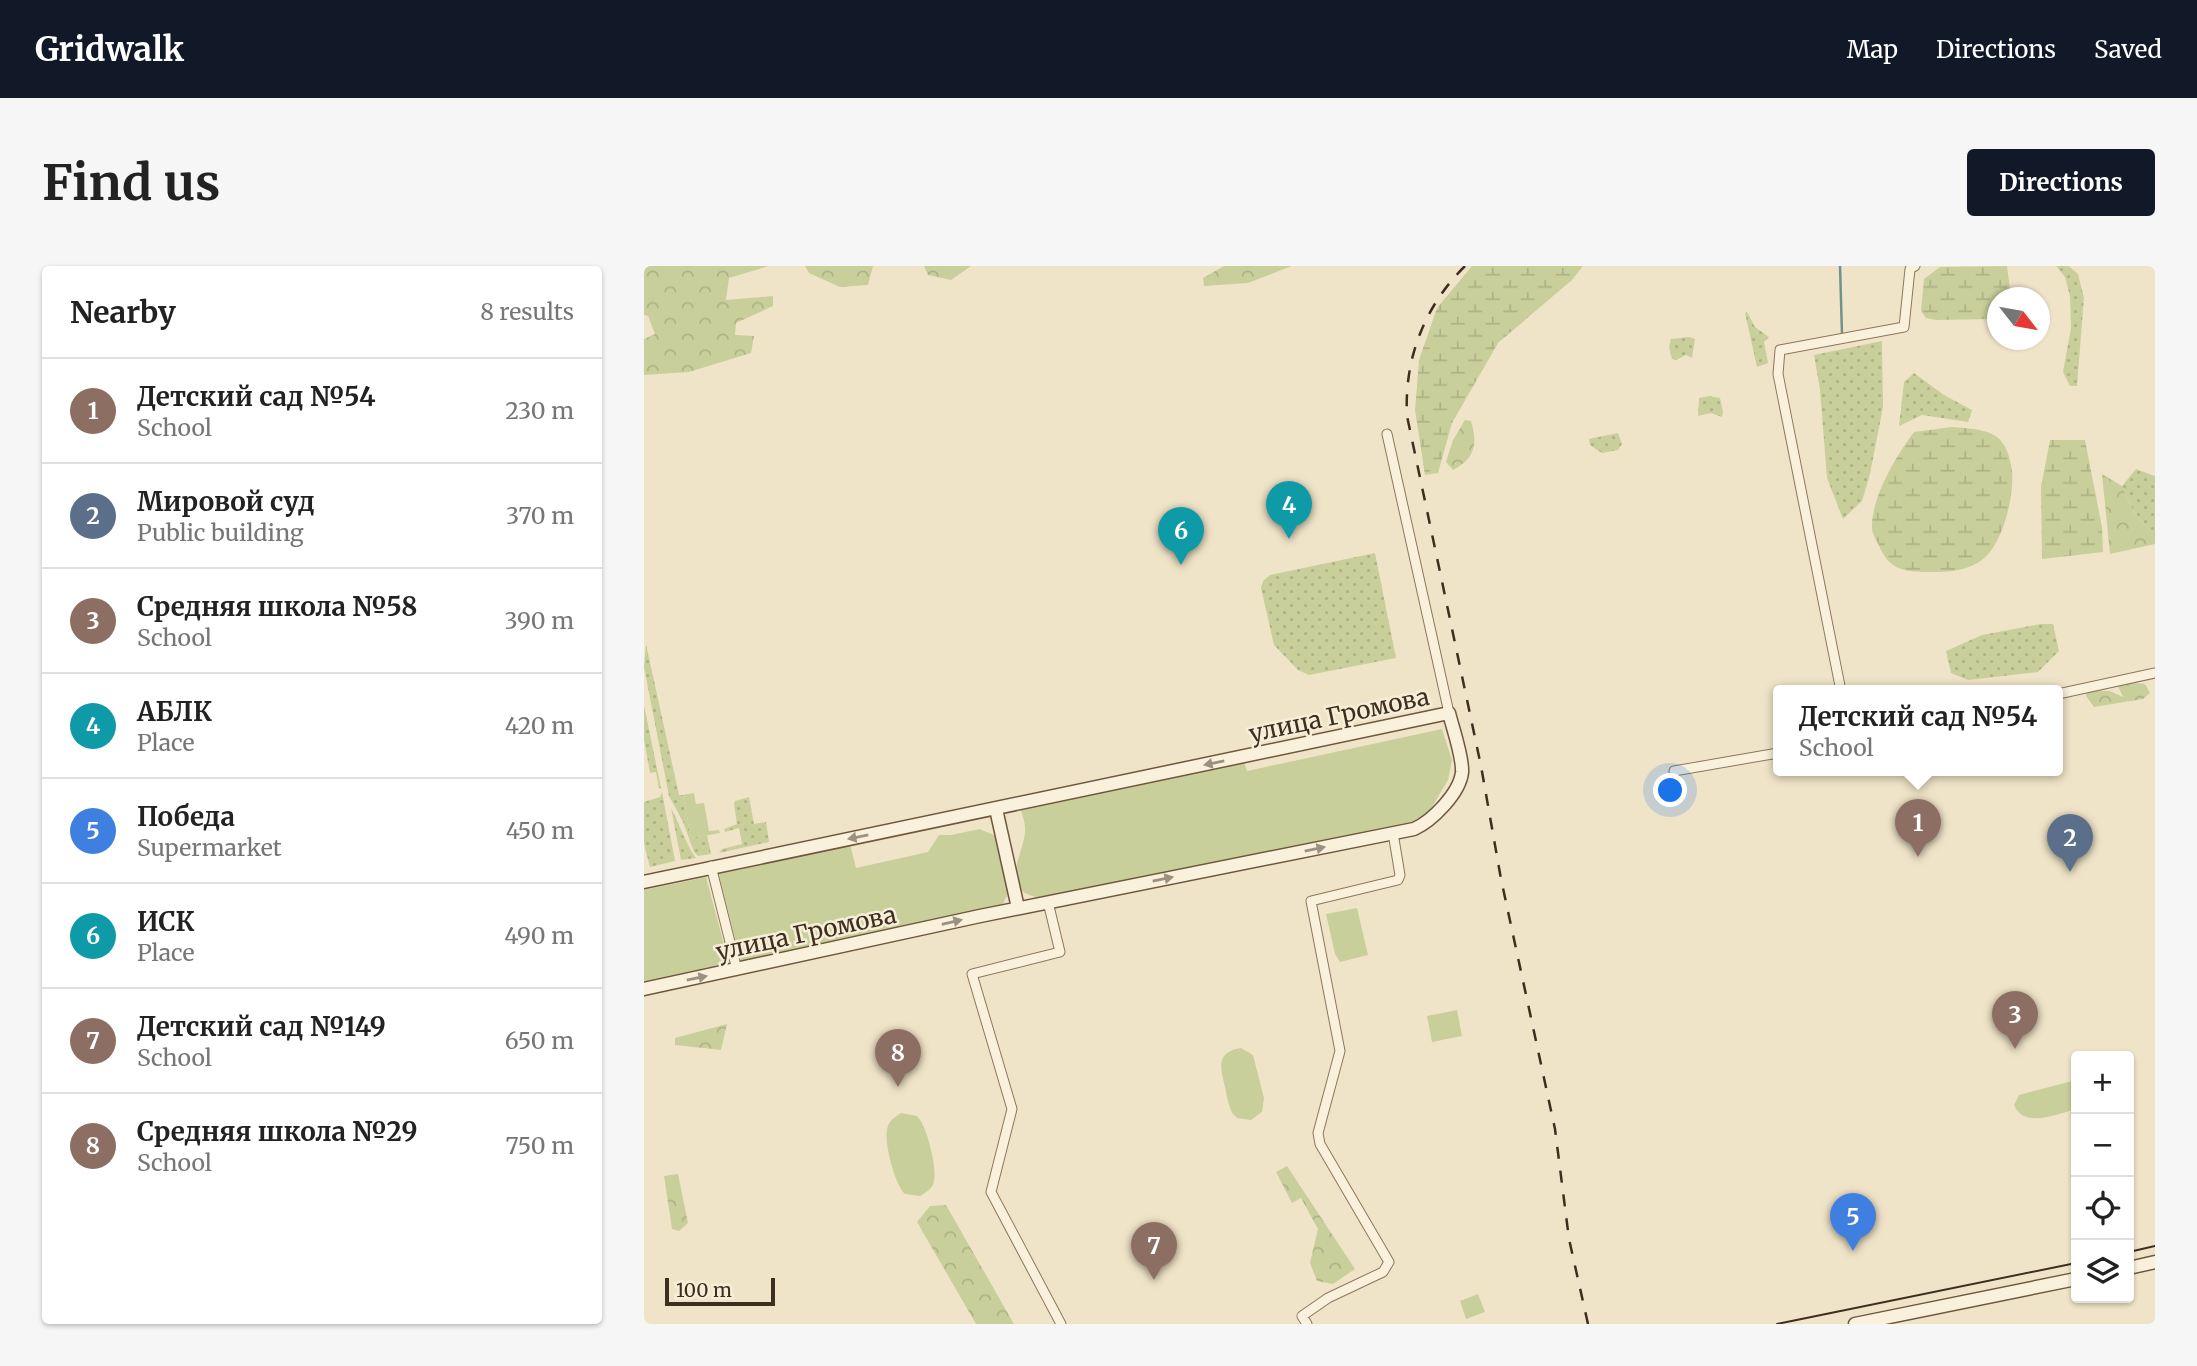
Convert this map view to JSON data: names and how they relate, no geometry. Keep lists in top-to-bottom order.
{
  "streets": {
    "street": ["улица Громова"]
  },
  "scale_bar": "100 m",
  "north": "bottom right",
  "page": {
    "header": "Gridwalk",
    "nav": ["Map", "Directions", "Saved"],
    "buttons": "Directions",
    "title": "Find us",
    "heading": ["Nearby", "8 results"],
    "list": [
      {
        "mark": "1",
        "name": "Детский сад №54",
        "note": "School",
        "value": "230 m"
      },
      {
        "mark": "2",
        "name": "Мировой суд",
        "note": "Public building",
        "value": "370 m"
      },
      {
        "mark": "3",
        "name": "Средняя школа №58",
        "note": "School",
        "value": "390 m"
      },
      {
        "mark": "4",
        "name": "АБЛК",
        "note": "Place",
        "value": "420 m"
      },
      {
        "mark": "5",
        "name": "Победа",
        "note": "Supermarket",
        "value": "450 m"
      },
      {
        "mark": "6",
        "name": "ИСК",
        "note": "Place",
        "value": "490 m"
      },
      {
        "mark": "7",
        "name": "Детский сад №149",
        "note": "School",
        "value": "650 m"
      },
      {
        "mark": "8",
        "name": "Средняя школа №29",
        "note": "School",
        "value": "750 m"
      }
    ],
    "pins": [
      "4",
      "6",
      "1",
      "2",
      "3",
      "8",
      "5",
      "7"
    ],
    "popup": ["Детский сад №54", "School"],
    "map_buttons": ["+", "−"],
    "scale": "100 m"
  }
}
